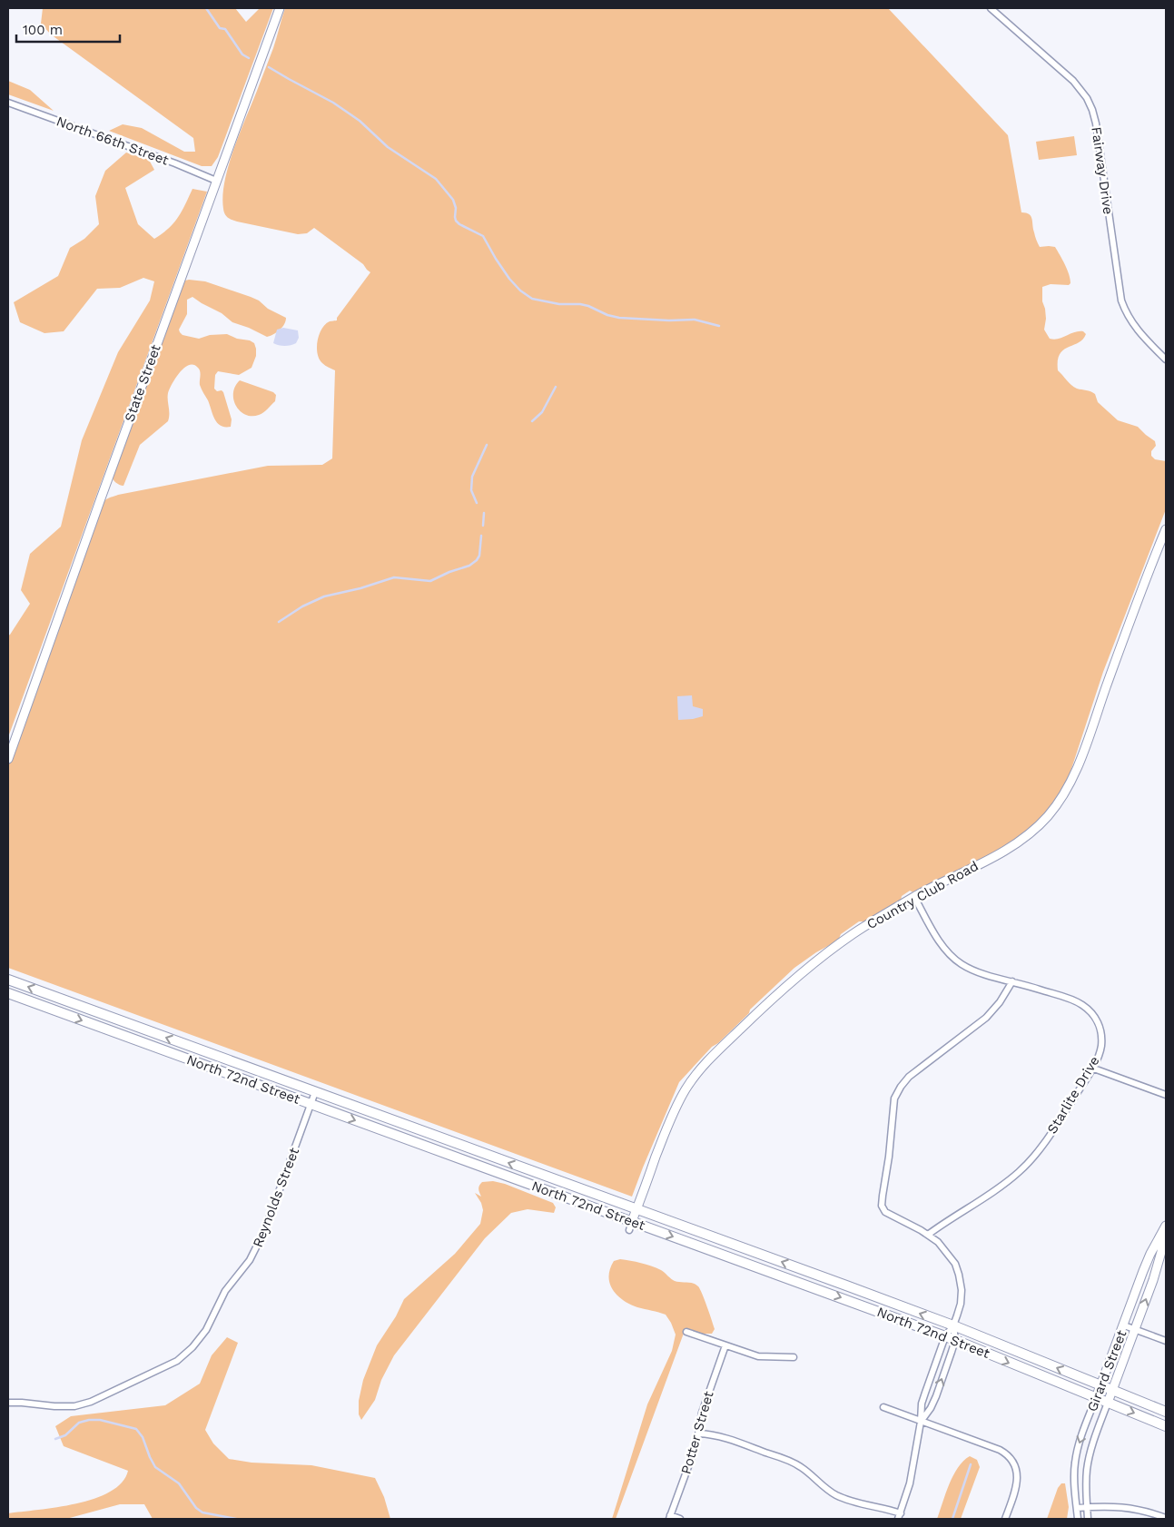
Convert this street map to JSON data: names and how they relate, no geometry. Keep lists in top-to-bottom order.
{
  "streets": {
    "main road": ["North 72nd Street"],
    "street": [
      "North 66th Street",
      "Fairway Drive",
      "State Street",
      "Country Club Road",
      "Starlite Drive",
      "Reynolds Street",
      "Girard Street",
      "Potter Street"
    ]
  },
  "crossings": [
    ["North 66th Street", "State Street"],
    ["Country Club Road", "North 72nd Street"],
    ["Country Club Road", "Starlite Drive"],
    ["North 72nd Street", "Reynolds Street"],
    ["North 72nd Street", "Girard Street"]
  ],
  "scale_bar": "100 m"
}
